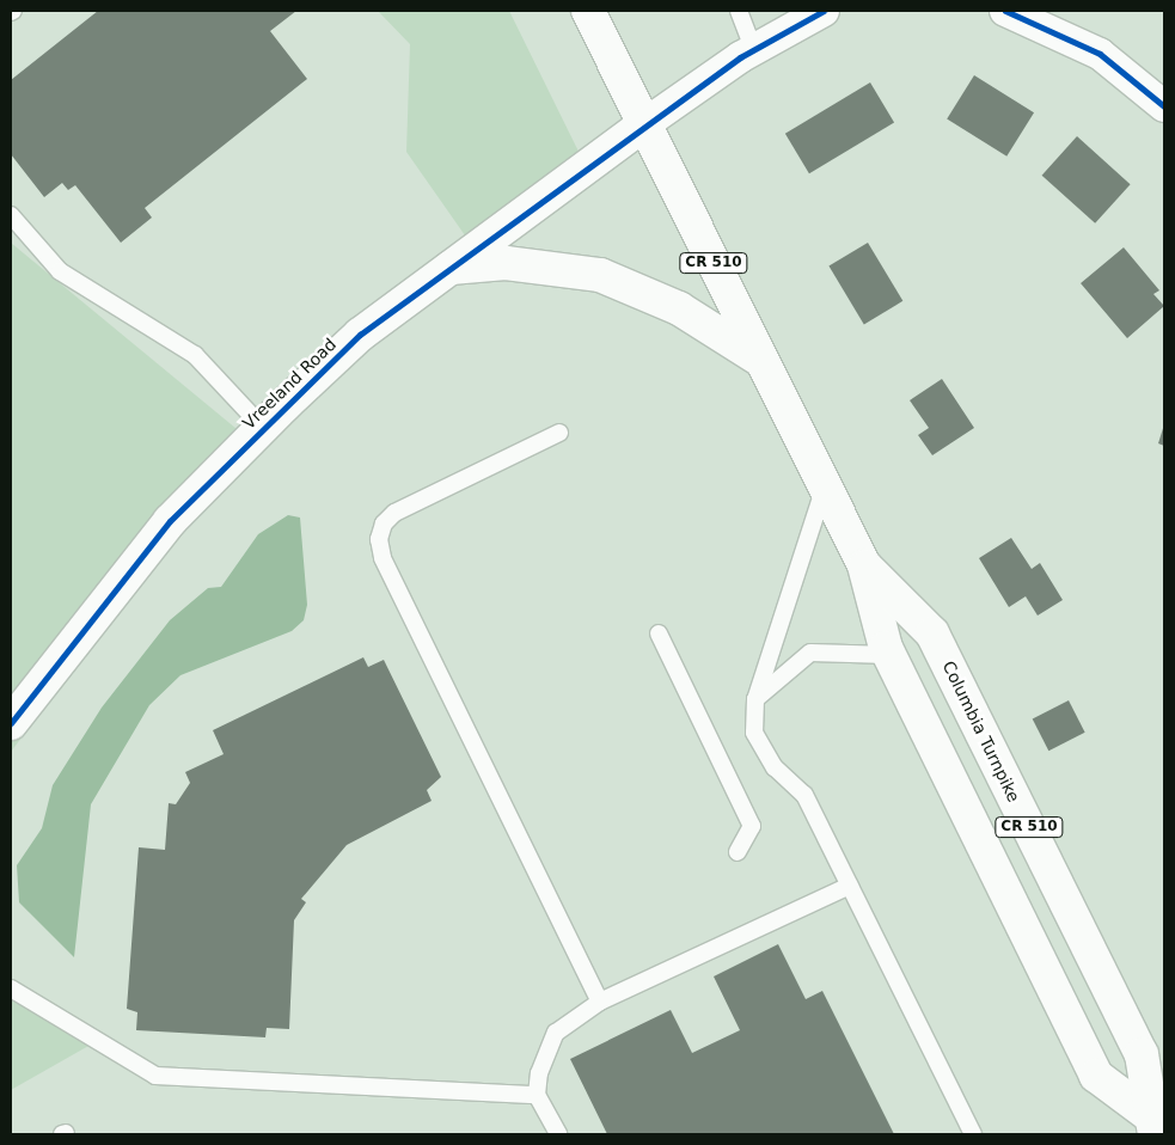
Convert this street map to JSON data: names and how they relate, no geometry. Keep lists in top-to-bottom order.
{
  "streets": {
    "main road": ["CR 510", "Vreeland Road", "Columbia Turnpike"]
  },
  "crossings": [
    ["Vreeland Road", "Columbia Turnpike"]
  ]
}
